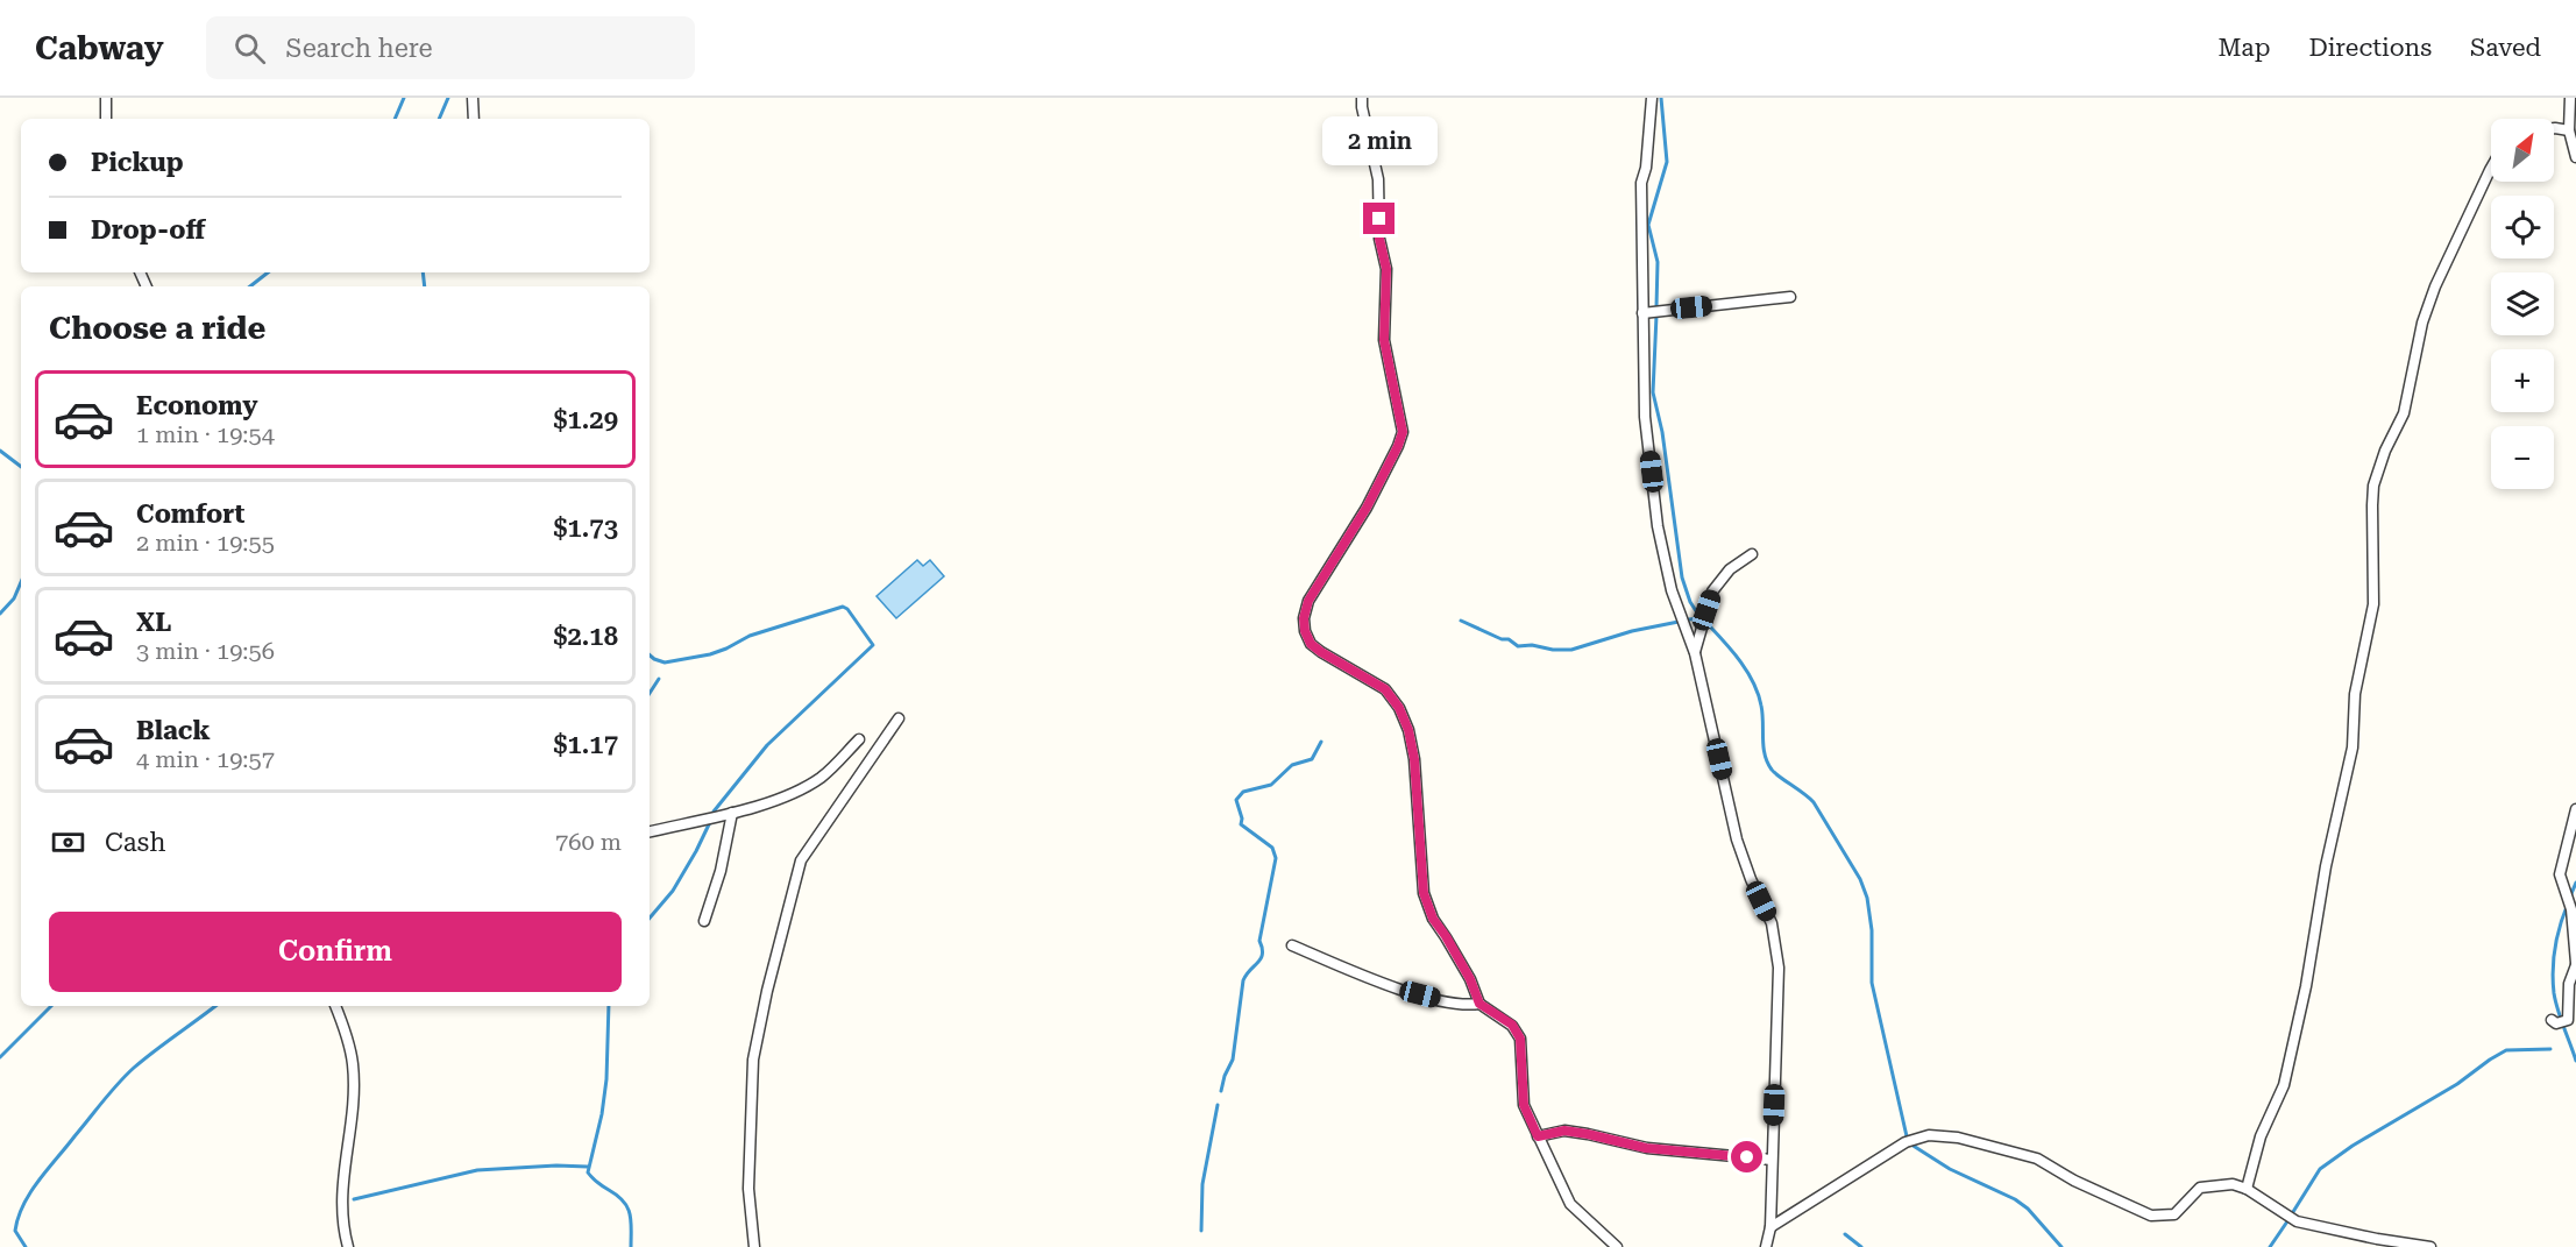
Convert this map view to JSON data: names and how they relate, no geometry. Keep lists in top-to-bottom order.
{
  "north": "top right",
  "page": {
    "header": "Cabway",
    "search": "Search here",
    "nav": ["Map", "Directions", "Saved"],
    "bubble": "2 min",
    "map_buttons": ["+", "−"],
    "banner": ["Pickup", "Drop-off"],
    "heading": "Choose a ride",
    "list": [
      {
        "name": "Economy",
        "note": "1 min · 19:54",
        "value": "$1.29"
      },
      {
        "name": "Comfort",
        "note": "2 min · 19:55",
        "value": "$1.73"
      },
      {
        "name": "XL",
        "note": "3 min · 19:56",
        "value": "$2.18"
      },
      {
        "name": "Black",
        "note": "4 min · 19:57",
        "value": "$1.17"
      }
    ],
    "pay": ["Cash", "760 m"],
    "buttons": "Confirm"
  }
}
